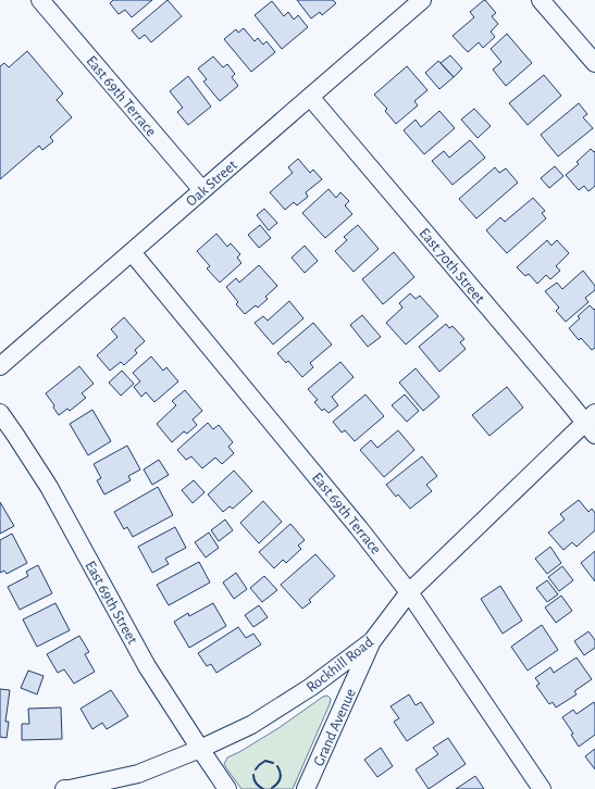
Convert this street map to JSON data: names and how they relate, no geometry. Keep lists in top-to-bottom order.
{
  "streets": {
    "street": [
      "East 69th Terrace",
      "Oak Street",
      "East 70th Street",
      "East 69th Street",
      "Rockhill Road",
      "Grand Avenue"
    ]
  },
  "crossings": [
    ["East 69th Terrace", "Oak Street"],
    ["East 69th Terrace", "Rockhill Road"],
    ["Oak Street", "East 70th Street"],
    ["East 70th Street", "Rockhill Road"],
    ["East 69th Street", "Rockhill Road"],
    ["Rockhill Road", "Grand Avenue"]
  ]
}
